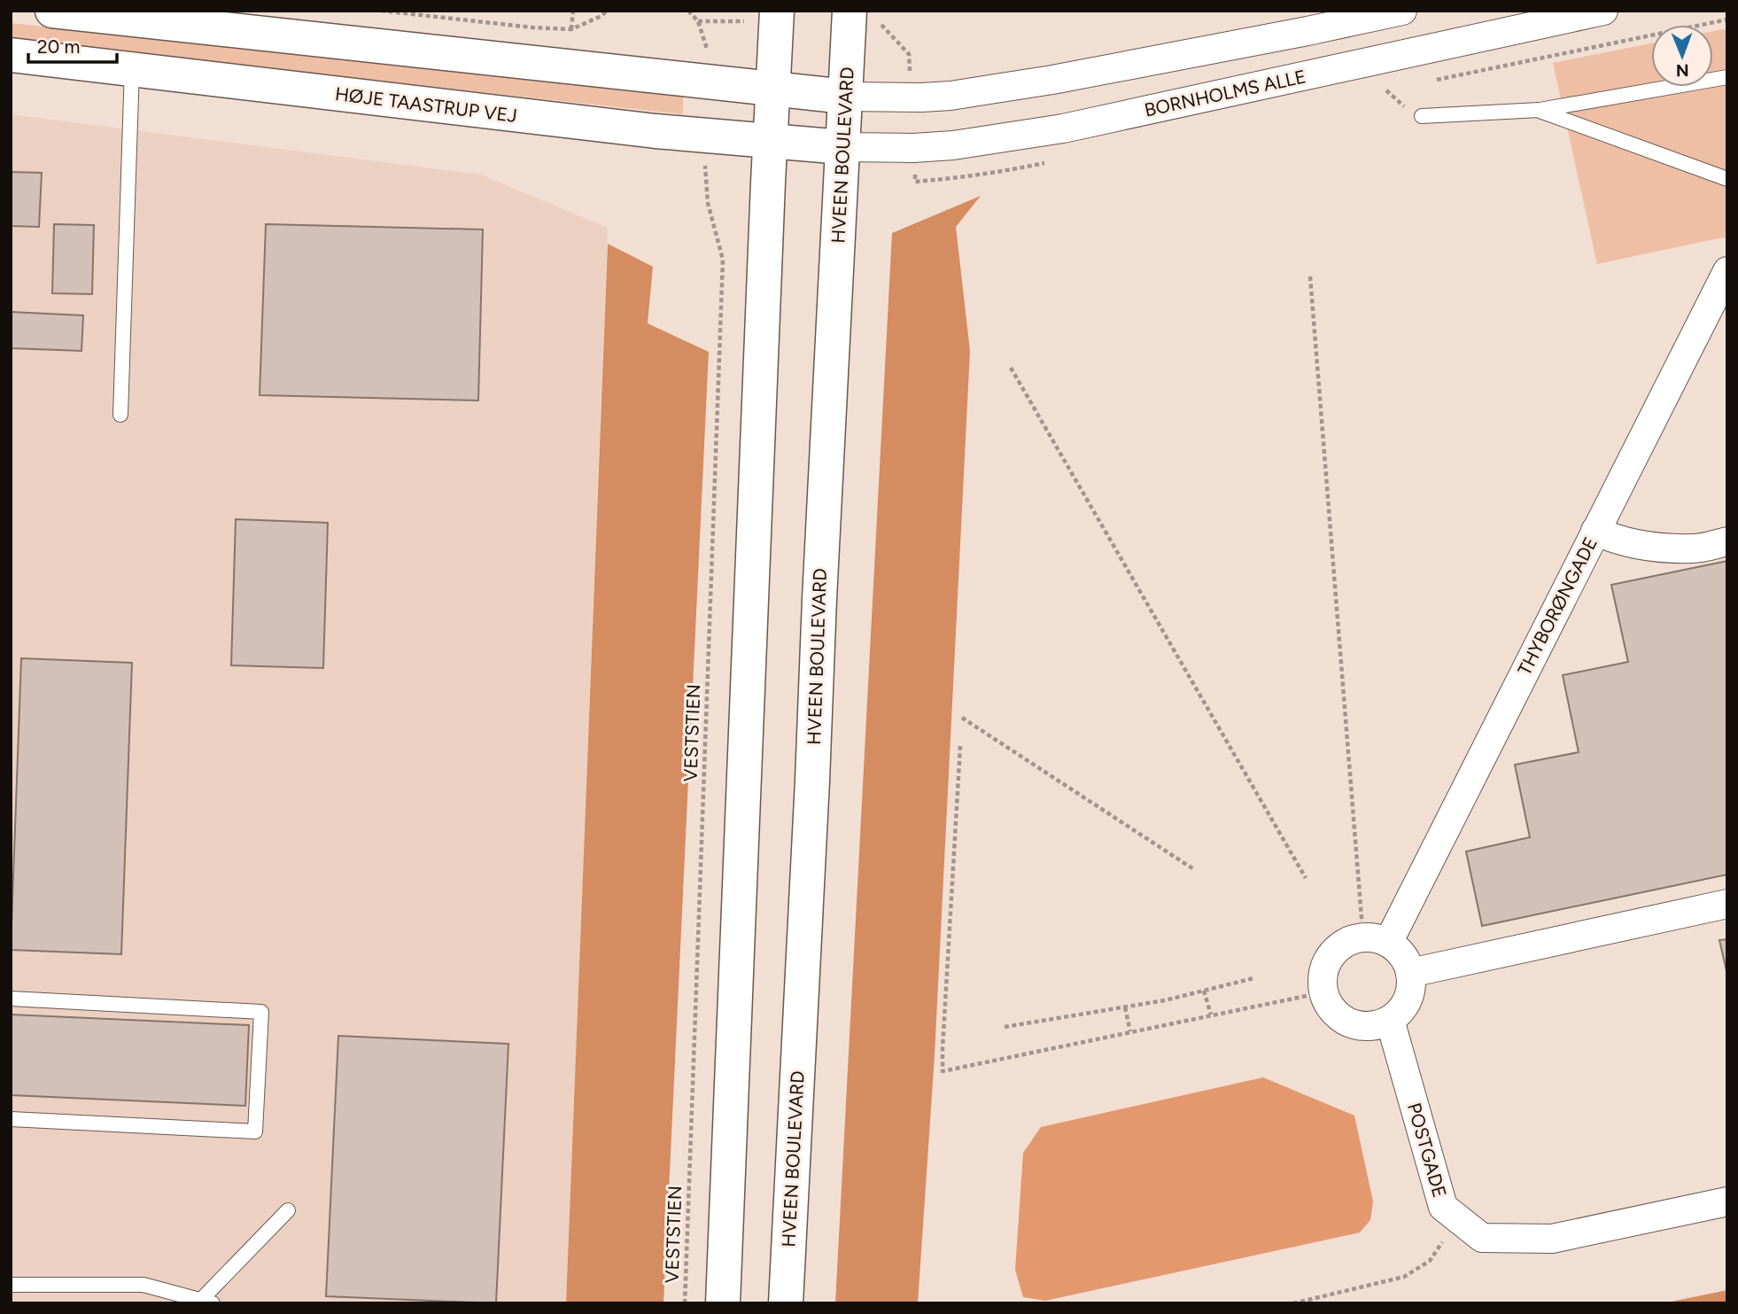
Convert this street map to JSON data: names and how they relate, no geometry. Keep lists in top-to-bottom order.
{
  "streets": {
    "street": [
      "BORNHOLMS ALLE",
      "HØJE TAASTRUP VEJ",
      "HVEEN BOULEVARD",
      "THYBORØNGADE",
      "POSTGADE"
    ],
    "path": ["VESTSTIEN"]
  },
  "crossings": [
    ["BORNHOLMS ALLE", "HØJE TAASTRUP VEJ"],
    ["BORNHOLMS ALLE", "HVEEN BOULEVARD"],
    ["HØJE TAASTRUP VEJ", "HVEEN BOULEVARD"],
    ["THYBORØNGADE", "POSTGADE"]
  ],
  "scale_bar": "20 m",
  "north": "bottom"
}
